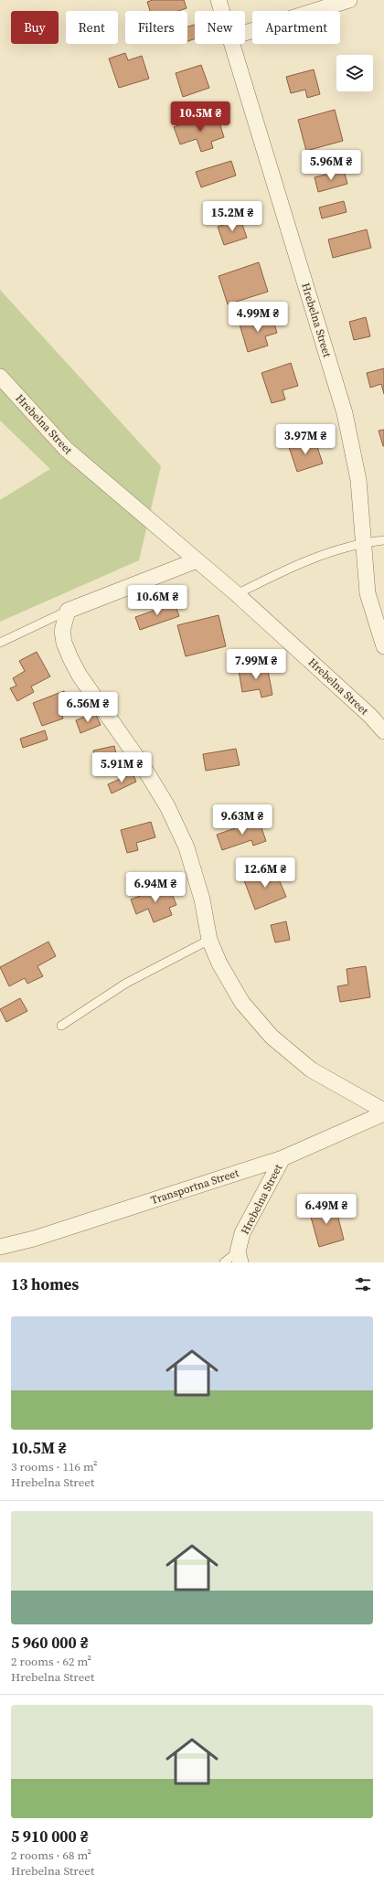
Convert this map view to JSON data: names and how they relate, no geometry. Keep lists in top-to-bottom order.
{
  "streets": {
    "street": ["Hrebelna Street", "Transportna Street"]
  },
  "crossings": [
    ["Hrebelna Street", "Transportna Street"]
  ],
  "page": {
    "chip": [
      "Buy",
      "Rent",
      "Filters",
      "New",
      "Apartment"
    ],
    "price": [
      "10.5M ₴",
      "5.96M ₴",
      "15.2M ₴",
      "4.99M ₴",
      "3.97M ₴",
      "10.6M ₴",
      "7.99M ₴",
      "6.56M ₴",
      "5.91M ₴",
      "9.63M ₴",
      "12.6M ₴",
      "6.94M ₴",
      "6.49M ₴"
    ],
    "heading": "13 homes",
    "list": [
      {
        "name": "10.5M ₴",
        "note": "3 rooms · 116 m² · Hrebelna Street"
      },
      {
        "name": "5 960 000 ₴",
        "note": "2 rooms · 62 m² · Hrebelna Street"
      },
      {
        "name": "5 910 000 ₴",
        "note": "2 rooms · 68 m² · Hrebelna Street"
      }
    ]
  }
}
